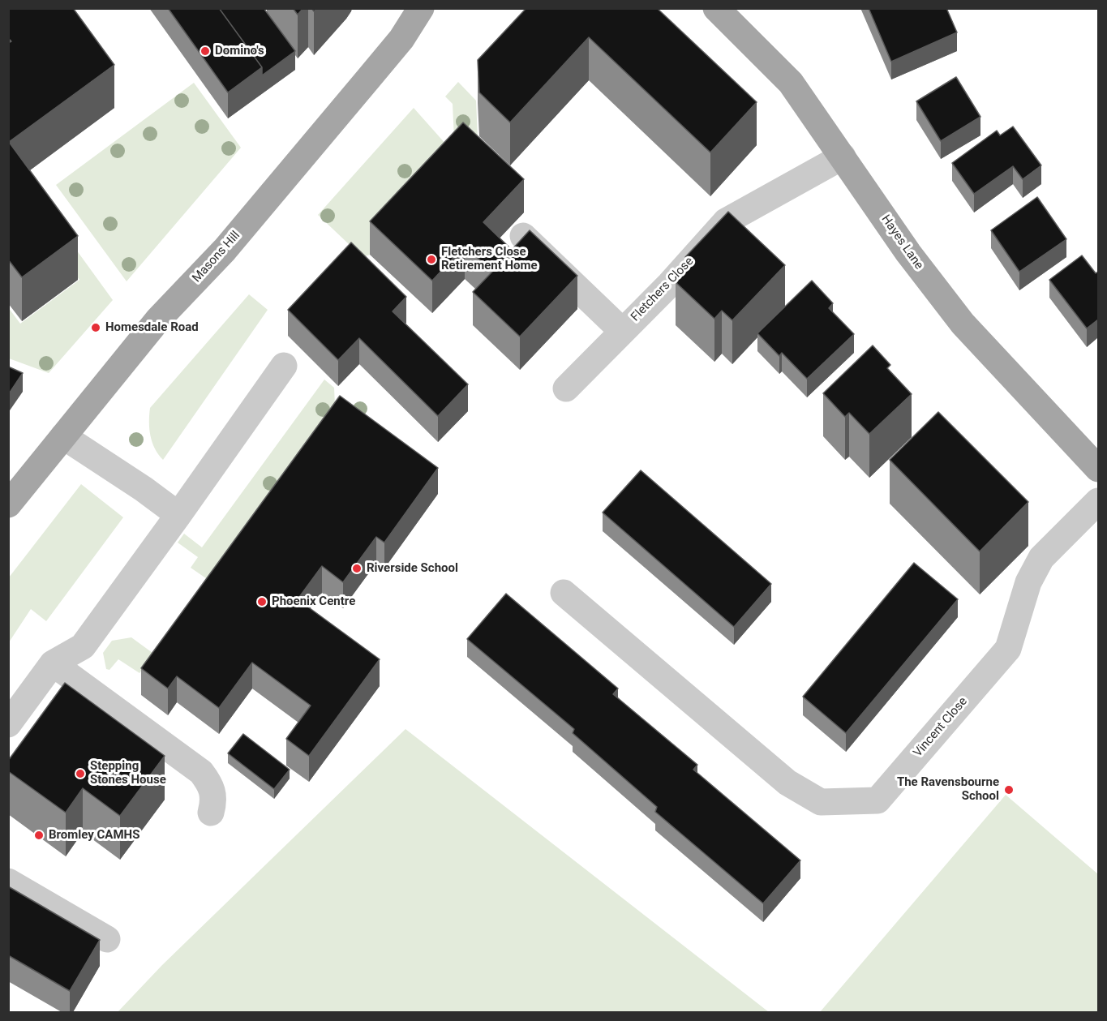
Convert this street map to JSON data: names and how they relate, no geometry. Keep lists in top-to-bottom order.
{
  "streets": {
    "main road": ["Hayes Lane", "Masons Hill"],
    "street": ["Fletchers Close", "Vincent Close"]
  },
  "crossings": [
    ["Hayes Lane", "Fletchers Close"]
  ],
  "places": [
    "Domino's",
    "Fletchers Close Retirement Home",
    "Homesdale Road",
    "Riverside School",
    "Phoenix Centre",
    "Stepping Stones House",
    "The Ravensbourne School",
    "Bromley CAMHS"
  ]
}
